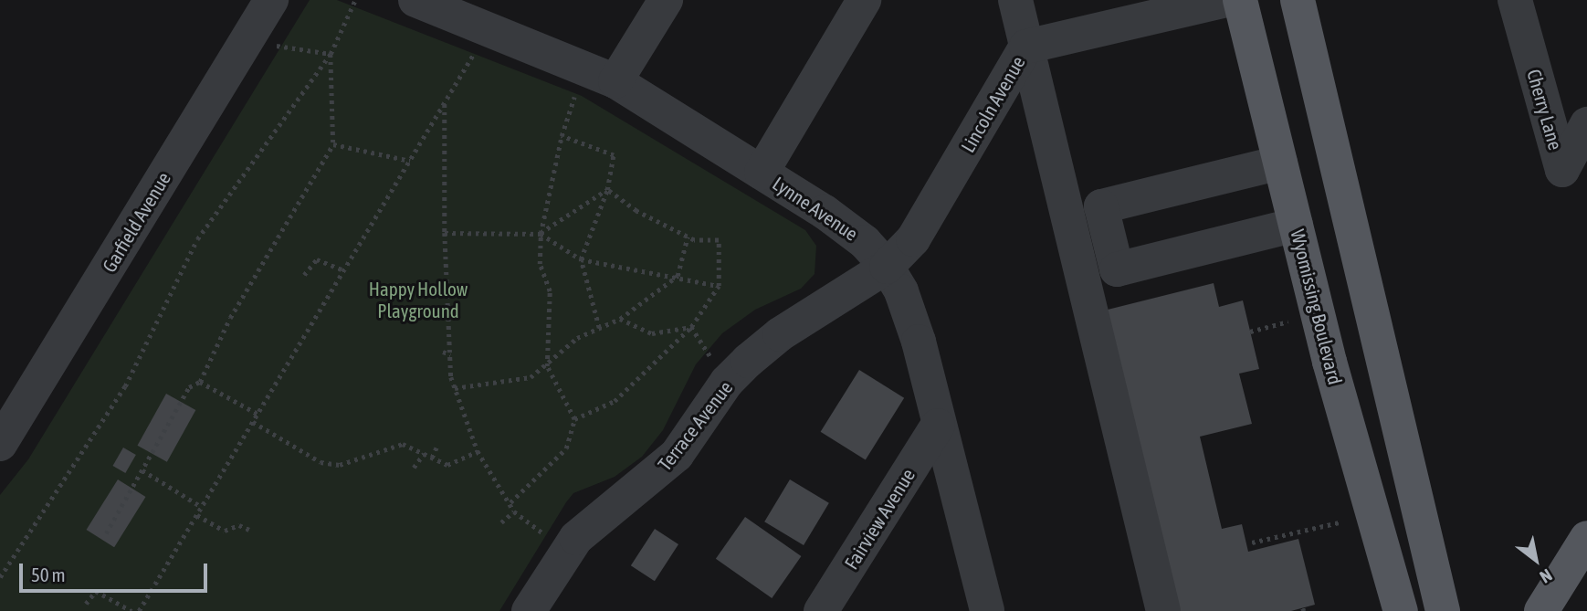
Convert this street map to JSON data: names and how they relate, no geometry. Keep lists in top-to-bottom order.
{
  "streets": {
    "main road": ["Wyomissing Boulevard"],
    "street": [
      "Lincoln Avenue",
      "Cherry Lane",
      "Lynne Avenue",
      "Garfield Avenue",
      "Terrace Avenue",
      "Fairview Avenue"
    ]
  },
  "crossings": [
    ["Lincoln Avenue", "Lynne Avenue"],
    ["Lincoln Avenue", "Terrace Avenue"],
    ["Lynne Avenue", "Terrace Avenue"],
    ["Lynne Avenue", "Fairview Avenue"]
  ],
  "parks": ["Happy Hollow Playground"],
  "scale_bar": "50 m",
  "north": "bottom right"
}
